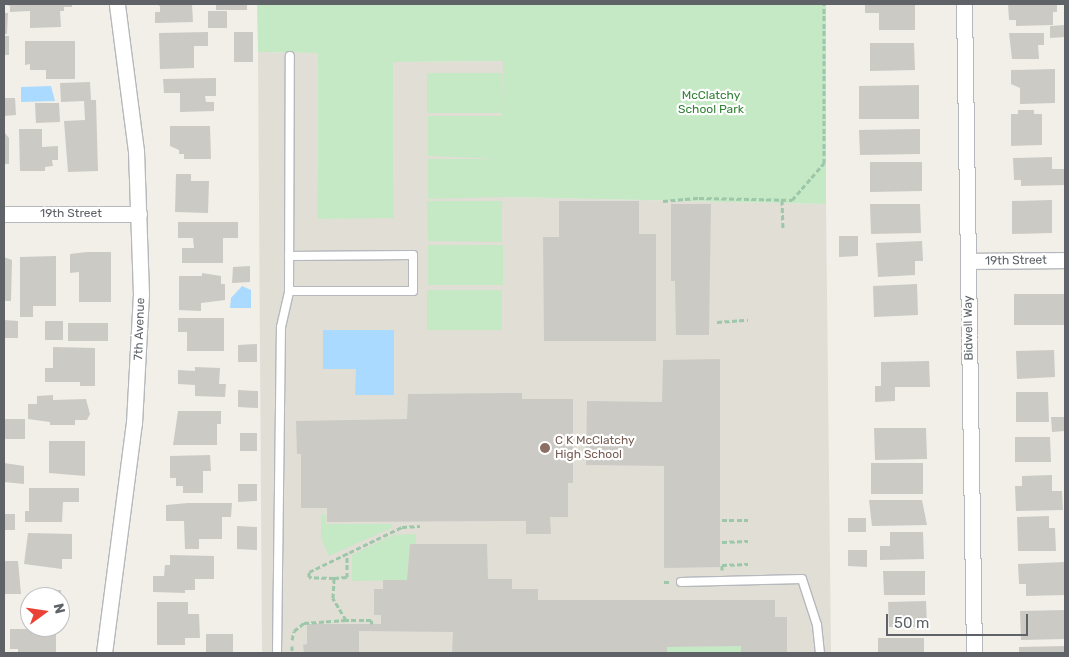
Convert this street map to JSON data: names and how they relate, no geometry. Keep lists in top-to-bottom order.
{
  "streets": {
    "street": ["19th Street", "Bidwell Way", "7th Avenue"]
  },
  "crossings": [
    ["19th Street", "Bidwell Way"],
    ["19th Street", "7th Avenue"]
  ],
  "parks": ["McClatchy School Park"],
  "places": ["C K McClatchy High School"],
  "scale_bar": "50 m",
  "north": "right"
}
